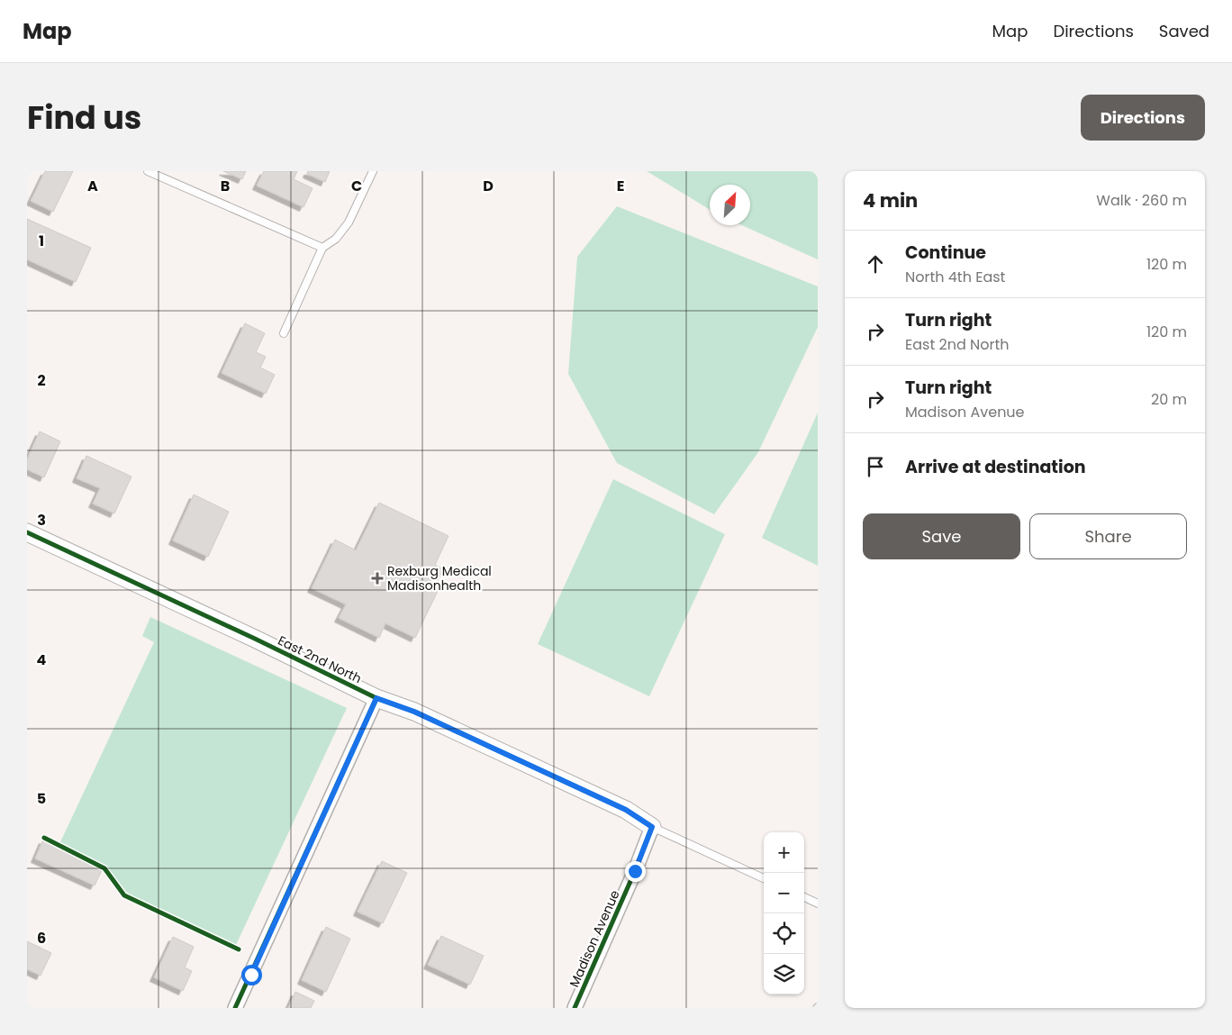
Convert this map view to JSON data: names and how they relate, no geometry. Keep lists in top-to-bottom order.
{
  "streets": {
    "street": ["East 2nd North", "Madison Avenue"]
  },
  "crossings": [
    ["East 2nd North", "Madison Avenue"]
  ],
  "places": {
    "health": ["Rexburg Medical Madisonhealth"]
  },
  "north": "top right",
  "page": {
    "header": "Map",
    "nav": ["Map", "Directions", "Saved"],
    "title": "Find us",
    "buttons": [
      "Directions",
      ["Save", "Share"]
    ],
    "heading": ["4 min", "Walk · 260 m"],
    "list": [
      ["Continue", "North 4th East", "120 m"],
      ["Turn right", "East 2nd North", "120 m"],
      ["Turn right", "Madison Avenue", "20 m"],
      "Arrive at destination"
    ],
    "map_buttons": ["+", "−"]
  },
  "grid": {
    "columns": [
      "A",
      "B",
      "C",
      "D",
      "E"
    ],
    "rows": [
      "1",
      "2",
      "3",
      "4",
      "5",
      "6"
    ]
  }
}
